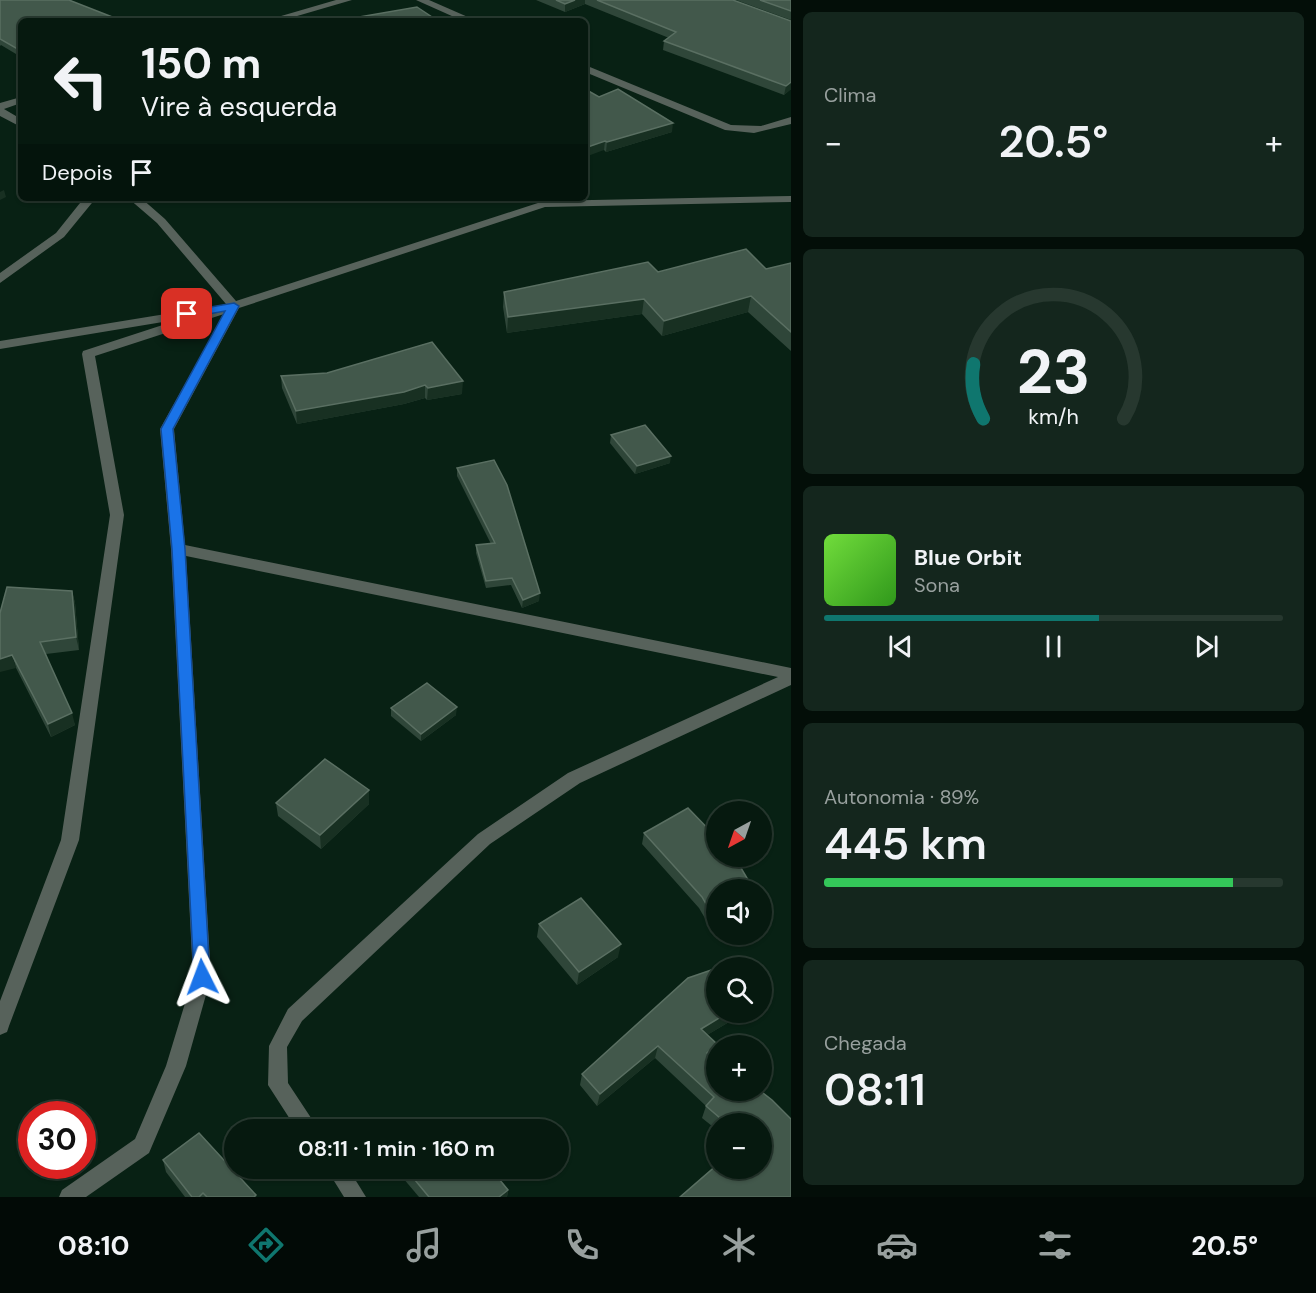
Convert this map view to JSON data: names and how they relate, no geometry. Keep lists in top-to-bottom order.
{
  "north": "bottom left",
  "page": {
    "tile": [
      "Clima",
      ["Autonomia · 89%", "445 km"],
      ["Chegada", "08:11"]
    ],
    "turn": ["150 m", "Vire à esquerda"],
    "heat": ["−", "20.5°", "+"],
    "then": "Depois",
    "song": ["Blue Orbit", "Sona"],
    "map_buttons": ["+", "−"],
    "limit": "30",
    "trip": "08:11 · 1 min · 160 m",
    "tabs": ["08:10", "20.5°"],
    "gauge": ["23", "km/h"]
  }
}
